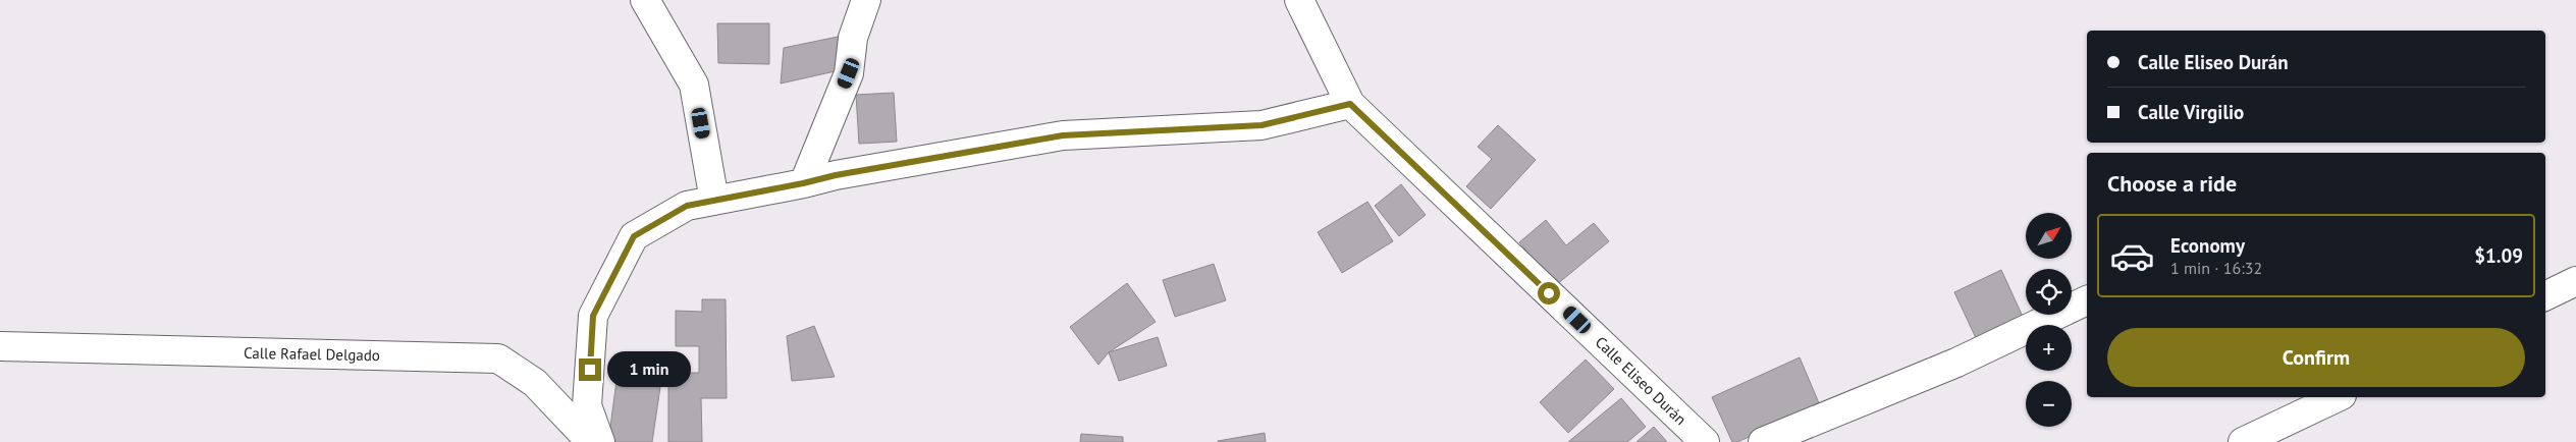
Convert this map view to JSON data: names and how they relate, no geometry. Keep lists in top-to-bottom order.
{
  "streets": {
    "street": ["Calle Rafael Delgado", "Calle Eliseo Durán"]
  },
  "north": "top right",
  "page": {
    "banner": ["Calle Eliseo Durán", "Calle Virgilio"],
    "heading": "Choose a ride",
    "map_buttons": ["+", "−"],
    "list": [
      {
        "name": "Economy",
        "note": "1 min · 16:32",
        "value": "$1.09"
      }
    ],
    "buttons": "Confirm",
    "bubble": "1 min"
  }
}
